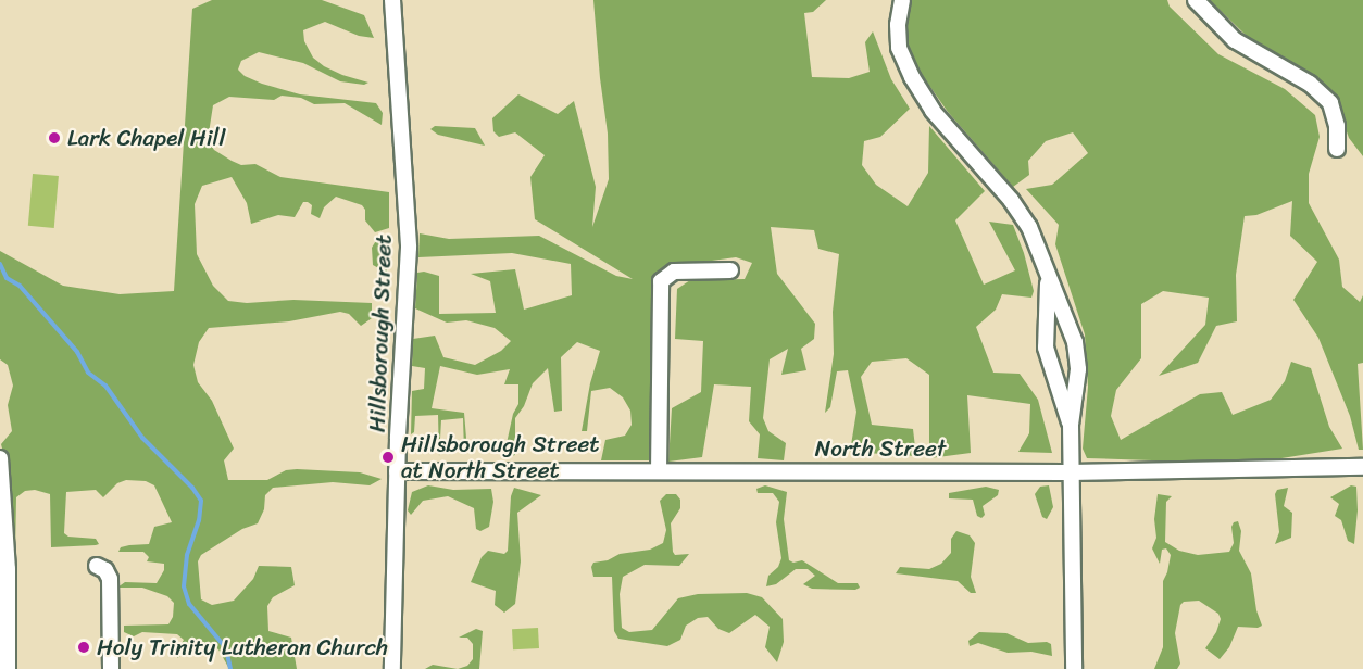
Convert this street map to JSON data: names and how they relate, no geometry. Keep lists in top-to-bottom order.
{
  "streets": {
    "street": ["Hillsborough Street", "North Street"]
  },
  "crossings": [
    ["Hillsborough Street", "North Street"]
  ],
  "places": ["Lark Chapel Hill", "Hillsborough Street at North Street", "Holy Trinity Lutheran Church"]
}
